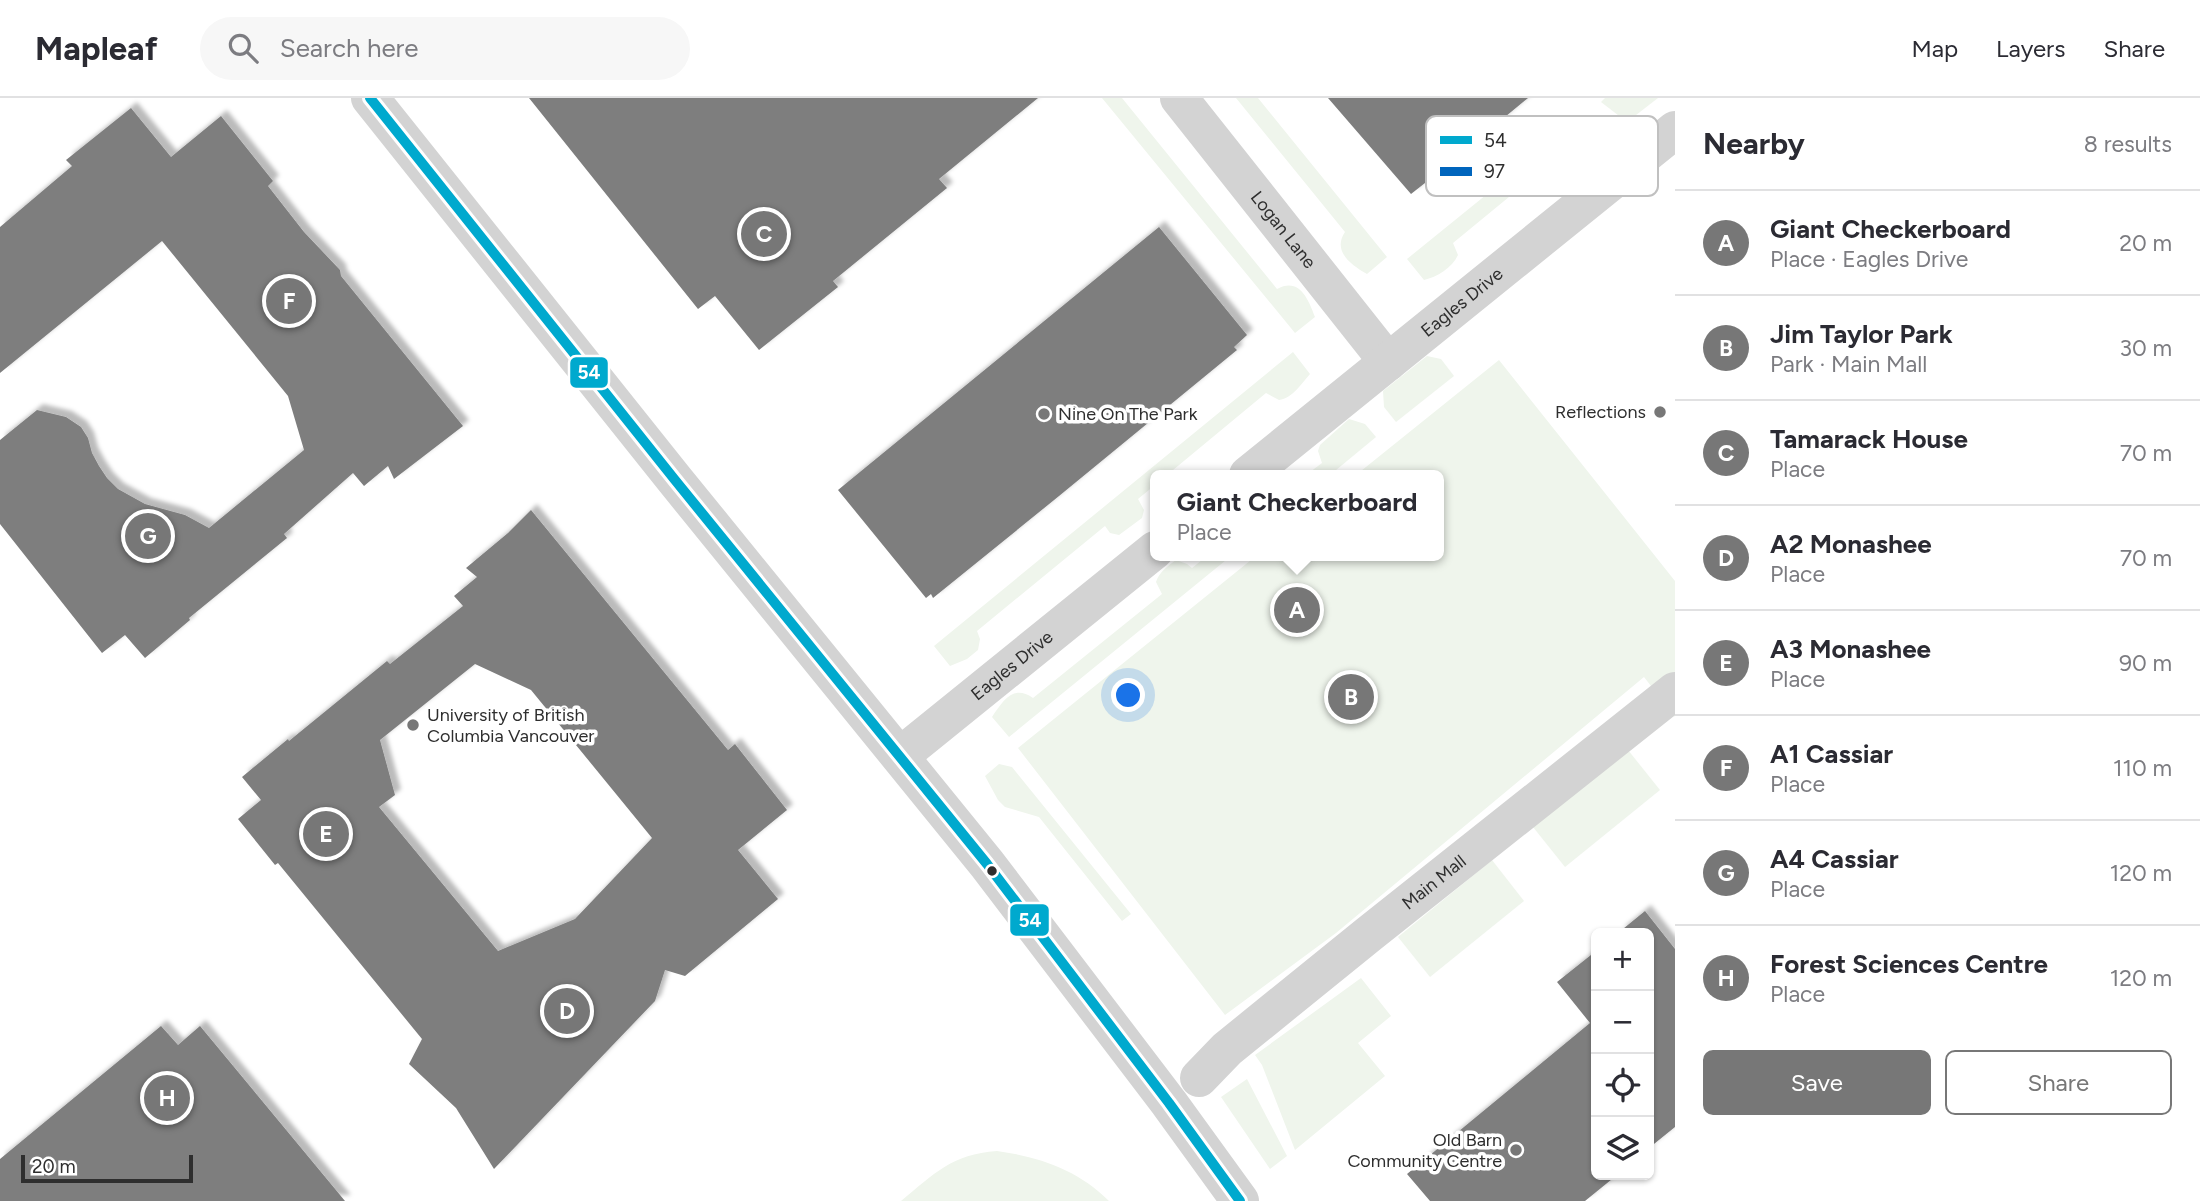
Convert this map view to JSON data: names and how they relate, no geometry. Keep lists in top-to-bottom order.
{
  "streets": {
    "street": ["Logan Lane", "Eagles Drive", "Main Mall"]
  },
  "crossings": [
    ["Logan Lane", "Eagles Drive"]
  ],
  "places": [
    "Reflections",
    "Nine On The Park",
    "University of British Columbia Vancouver",
    "Old Barn Community Centre"
  ],
  "lines": ["transit line 54"],
  "legend": ["54", "97"],
  "scale_bar": "20 m",
  "page": {
    "header": "Mapleaf",
    "search": "Search here",
    "nav": ["Map", "Layers", "Share"],
    "heading": ["Nearby", "8 results"],
    "list": [
      {
        "mark": "A",
        "name": "Giant Checkerboard",
        "note": "Place · Eagles Drive",
        "value": "20 m"
      },
      {
        "mark": "B",
        "name": "Jim Taylor Park",
        "note": "Park · Main Mall",
        "value": "30 m"
      },
      {
        "mark": "C",
        "name": "Tamarack House",
        "note": "Place",
        "value": "70 m"
      },
      {
        "mark": "D",
        "name": "A2 Monashee",
        "note": "Place",
        "value": "70 m"
      },
      {
        "mark": "E",
        "name": "A3 Monashee",
        "note": "Place",
        "value": "90 m"
      },
      {
        "mark": "F",
        "name": "A1 Cassiar",
        "note": "Place",
        "value": "110 m"
      },
      {
        "mark": "G",
        "name": "A4 Cassiar",
        "note": "Place",
        "value": "120 m"
      },
      {
        "mark": "H",
        "name": "Forest Sciences Centre",
        "note": "Place",
        "value": "120 m"
      }
    ],
    "pins": [
      "C",
      "F",
      "G",
      "A",
      "B",
      "E",
      "D",
      "H"
    ],
    "popup": ["Giant Checkerboard", "Place"],
    "map_buttons": ["+", "−"],
    "buttons": ["Save", "Share"],
    "scale": "20 m"
  }
}
